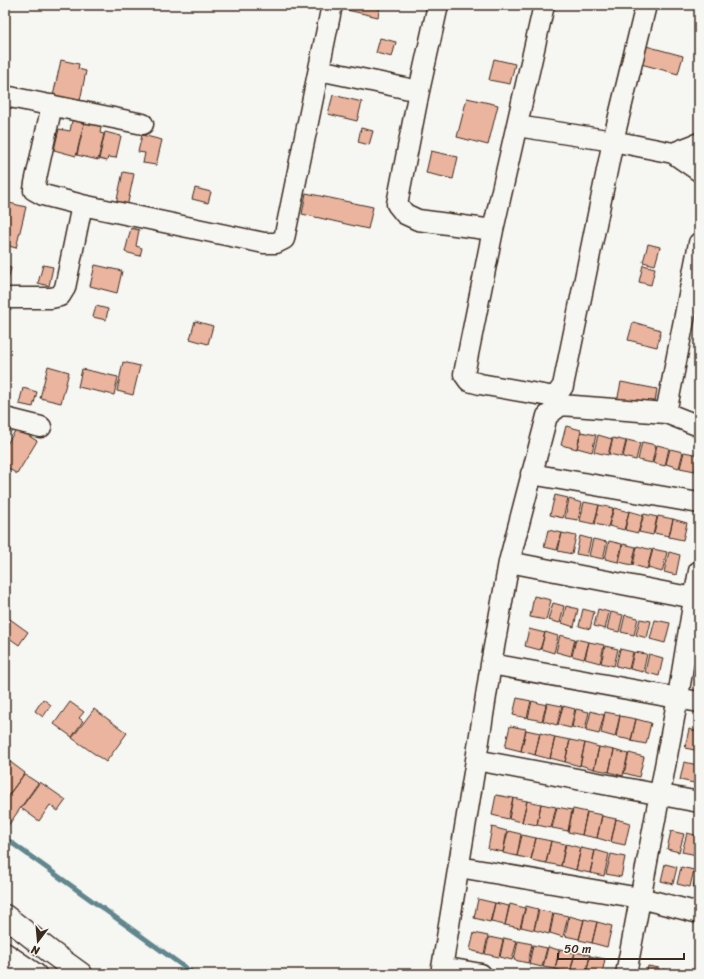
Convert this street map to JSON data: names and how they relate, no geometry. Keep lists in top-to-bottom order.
{
  "scale_bar": "50 m",
  "north": "bottom"
}
